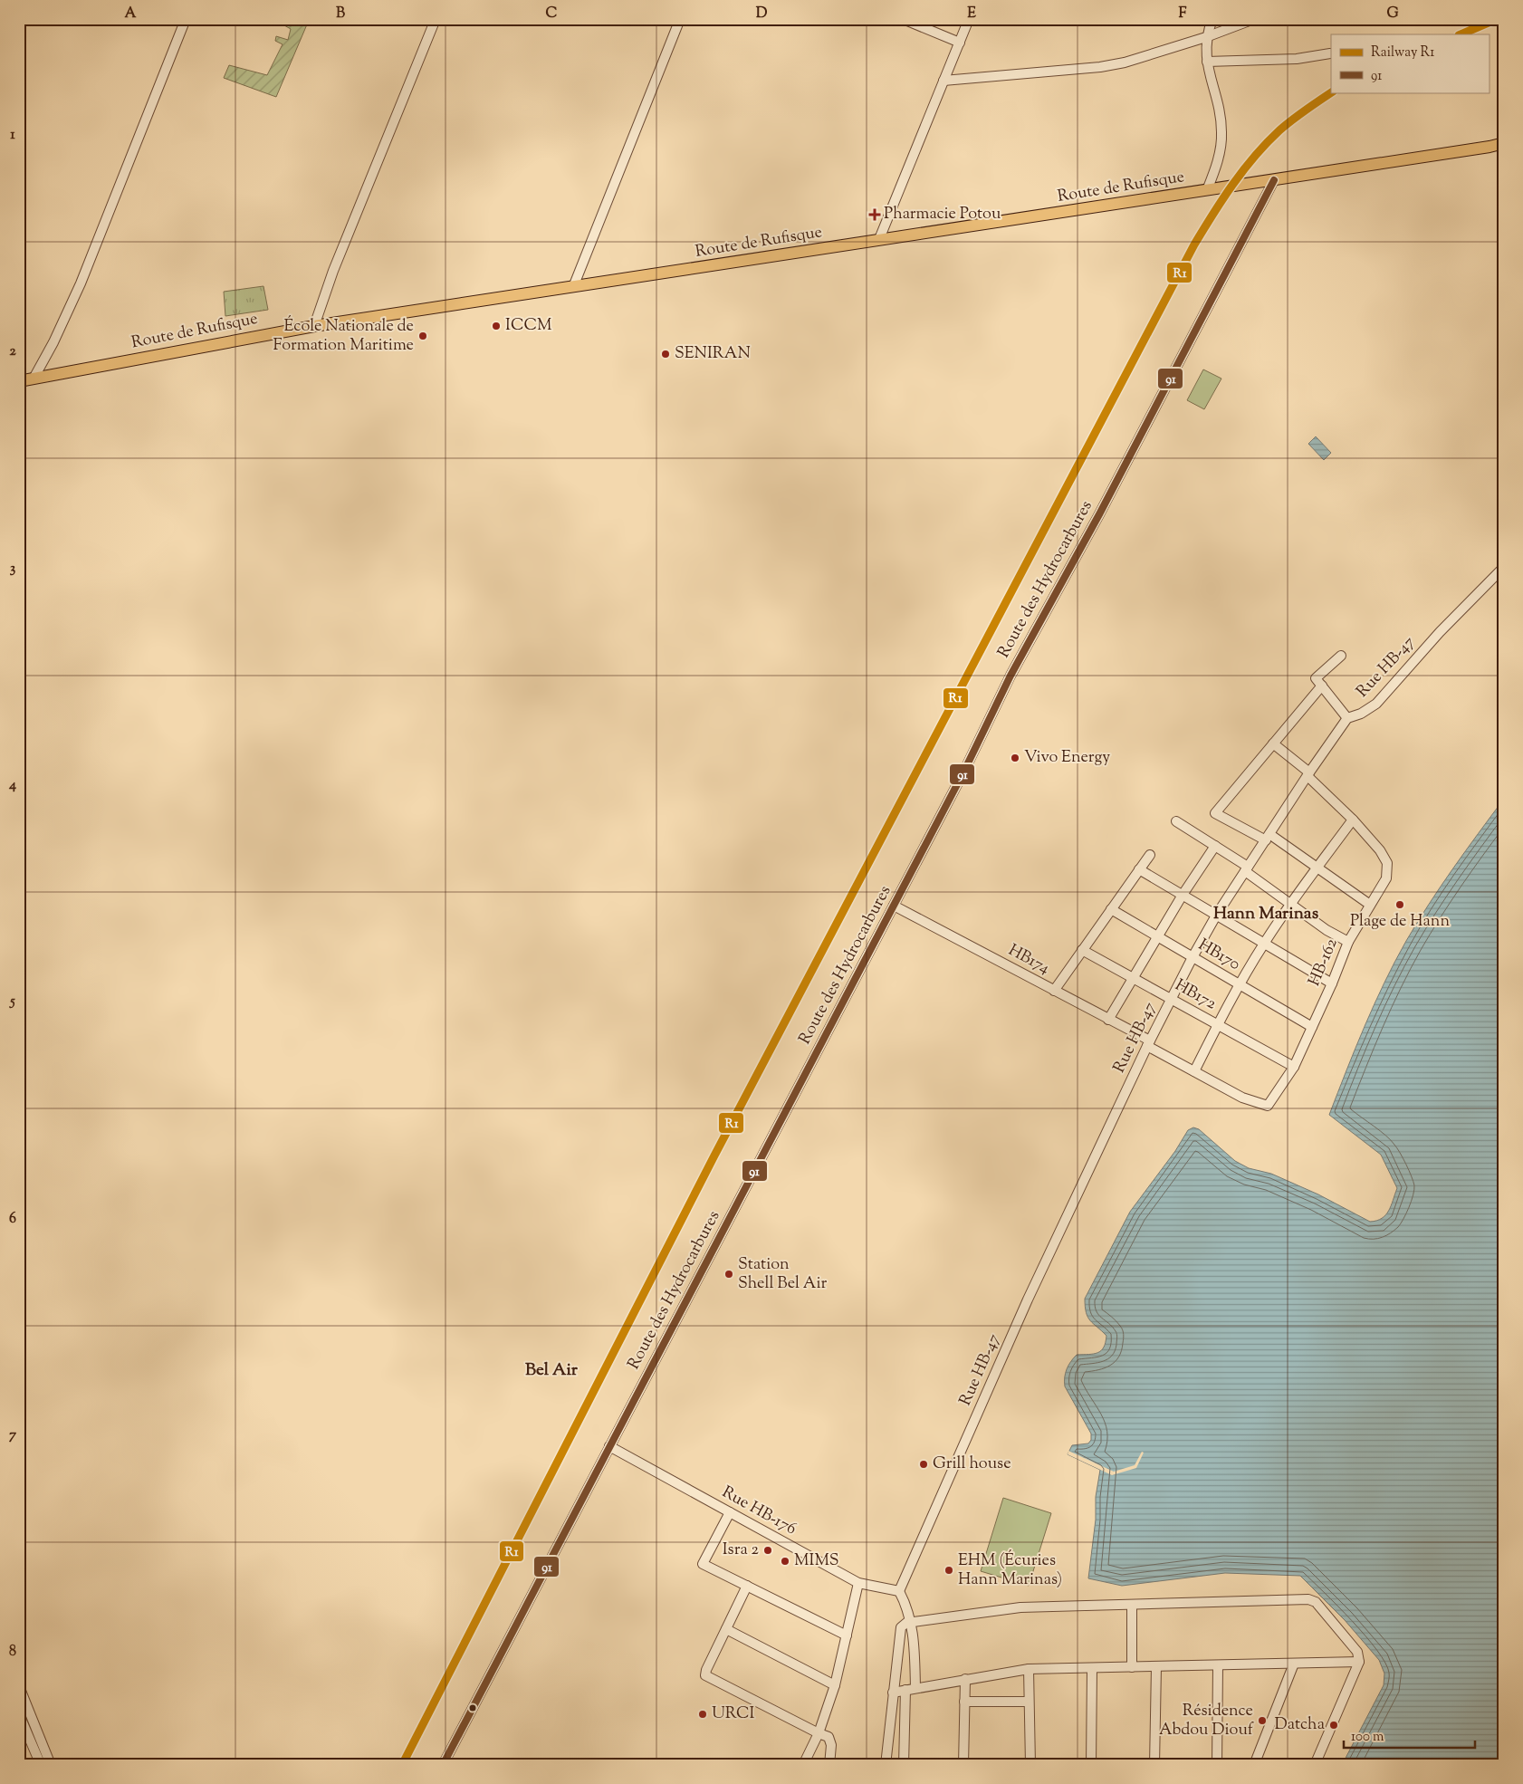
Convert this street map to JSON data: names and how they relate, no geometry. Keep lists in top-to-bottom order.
{
  "streets": {
    "main road": ["Route de Rufisque"],
    "street": [
      "Route des Hydrocarbures",
      "Rue HB-47",
      "HB170",
      "HB174",
      "HB-162",
      "HB172",
      "Rue HB-176"
    ]
  },
  "crossings": [
    ["Route de Rufisque", "Route des Hydrocarbures"],
    ["Route des Hydrocarbures", "HB174"],
    ["Route des Hydrocarbures", "Rue HB-176"],
    ["Rue HB-47", "HB170"],
    ["Rue HB-47", "HB174"],
    ["Rue HB-47", "HB-162"],
    ["Rue HB-47", "HB172"],
    ["Rue HB-47", "Rue HB-176"],
    ["HB170", "HB-162"],
    ["HB174", "HB-162"],
    ["HB-162", "HB172"]
  ],
  "districts": ["Hann Marinas", "Bel Air"],
  "places": {
    "health": ["Pharmacie Potou"],
    "other": [
      "ICCM",
      "École Nationale de Formation Maritime",
      "SENIRAN",
      "Vivo Energy",
      "Plage de Hann",
      "Station Shell Bel Air",
      "Grill house",
      "Isra 2",
      "MIMS",
      "EHM (Écuries Hann Marinas)",
      "URCI",
      "Résidence Abdou Diouf",
      "Datcha"
    ]
  },
  "lines": ["rail line R1", "transit line 91"],
  "legend": ["Railway R1", "91"],
  "scale_bar": "100 m",
  "grid": {
    "columns": [
      "A",
      "B",
      "C",
      "D",
      "E",
      "F",
      "G"
    ],
    "rows": [
      "1",
      "2",
      "3",
      "4",
      "5",
      "6",
      "7",
      "8"
    ]
  }
}
